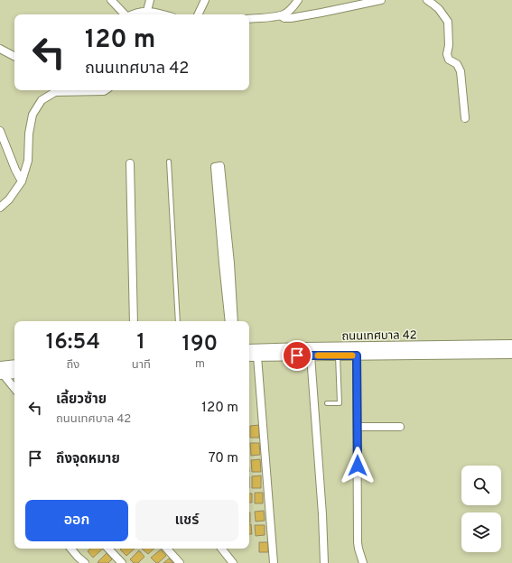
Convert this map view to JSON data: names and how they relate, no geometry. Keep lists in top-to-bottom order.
{
  "streets": {
    "street": ["ถนนเทศบาล 42"]
  },
  "page": {
    "turn": ["120 m", "ถนนเทศบาล 42"],
    "eta": [
      "16:54",
      "ถึง",
      "1",
      "นาที",
      "190",
      "m"
    ],
    "list": [
      {
        "name": "เลี้ยวซ้าย",
        "note": "ถนนเทศบาล 42",
        "value": "120 m"
      },
      {
        "name": "ถึงจุดหมาย",
        "value": "70 m"
      }
    ],
    "buttons": ["ออก", "แชร์"]
  }
}
